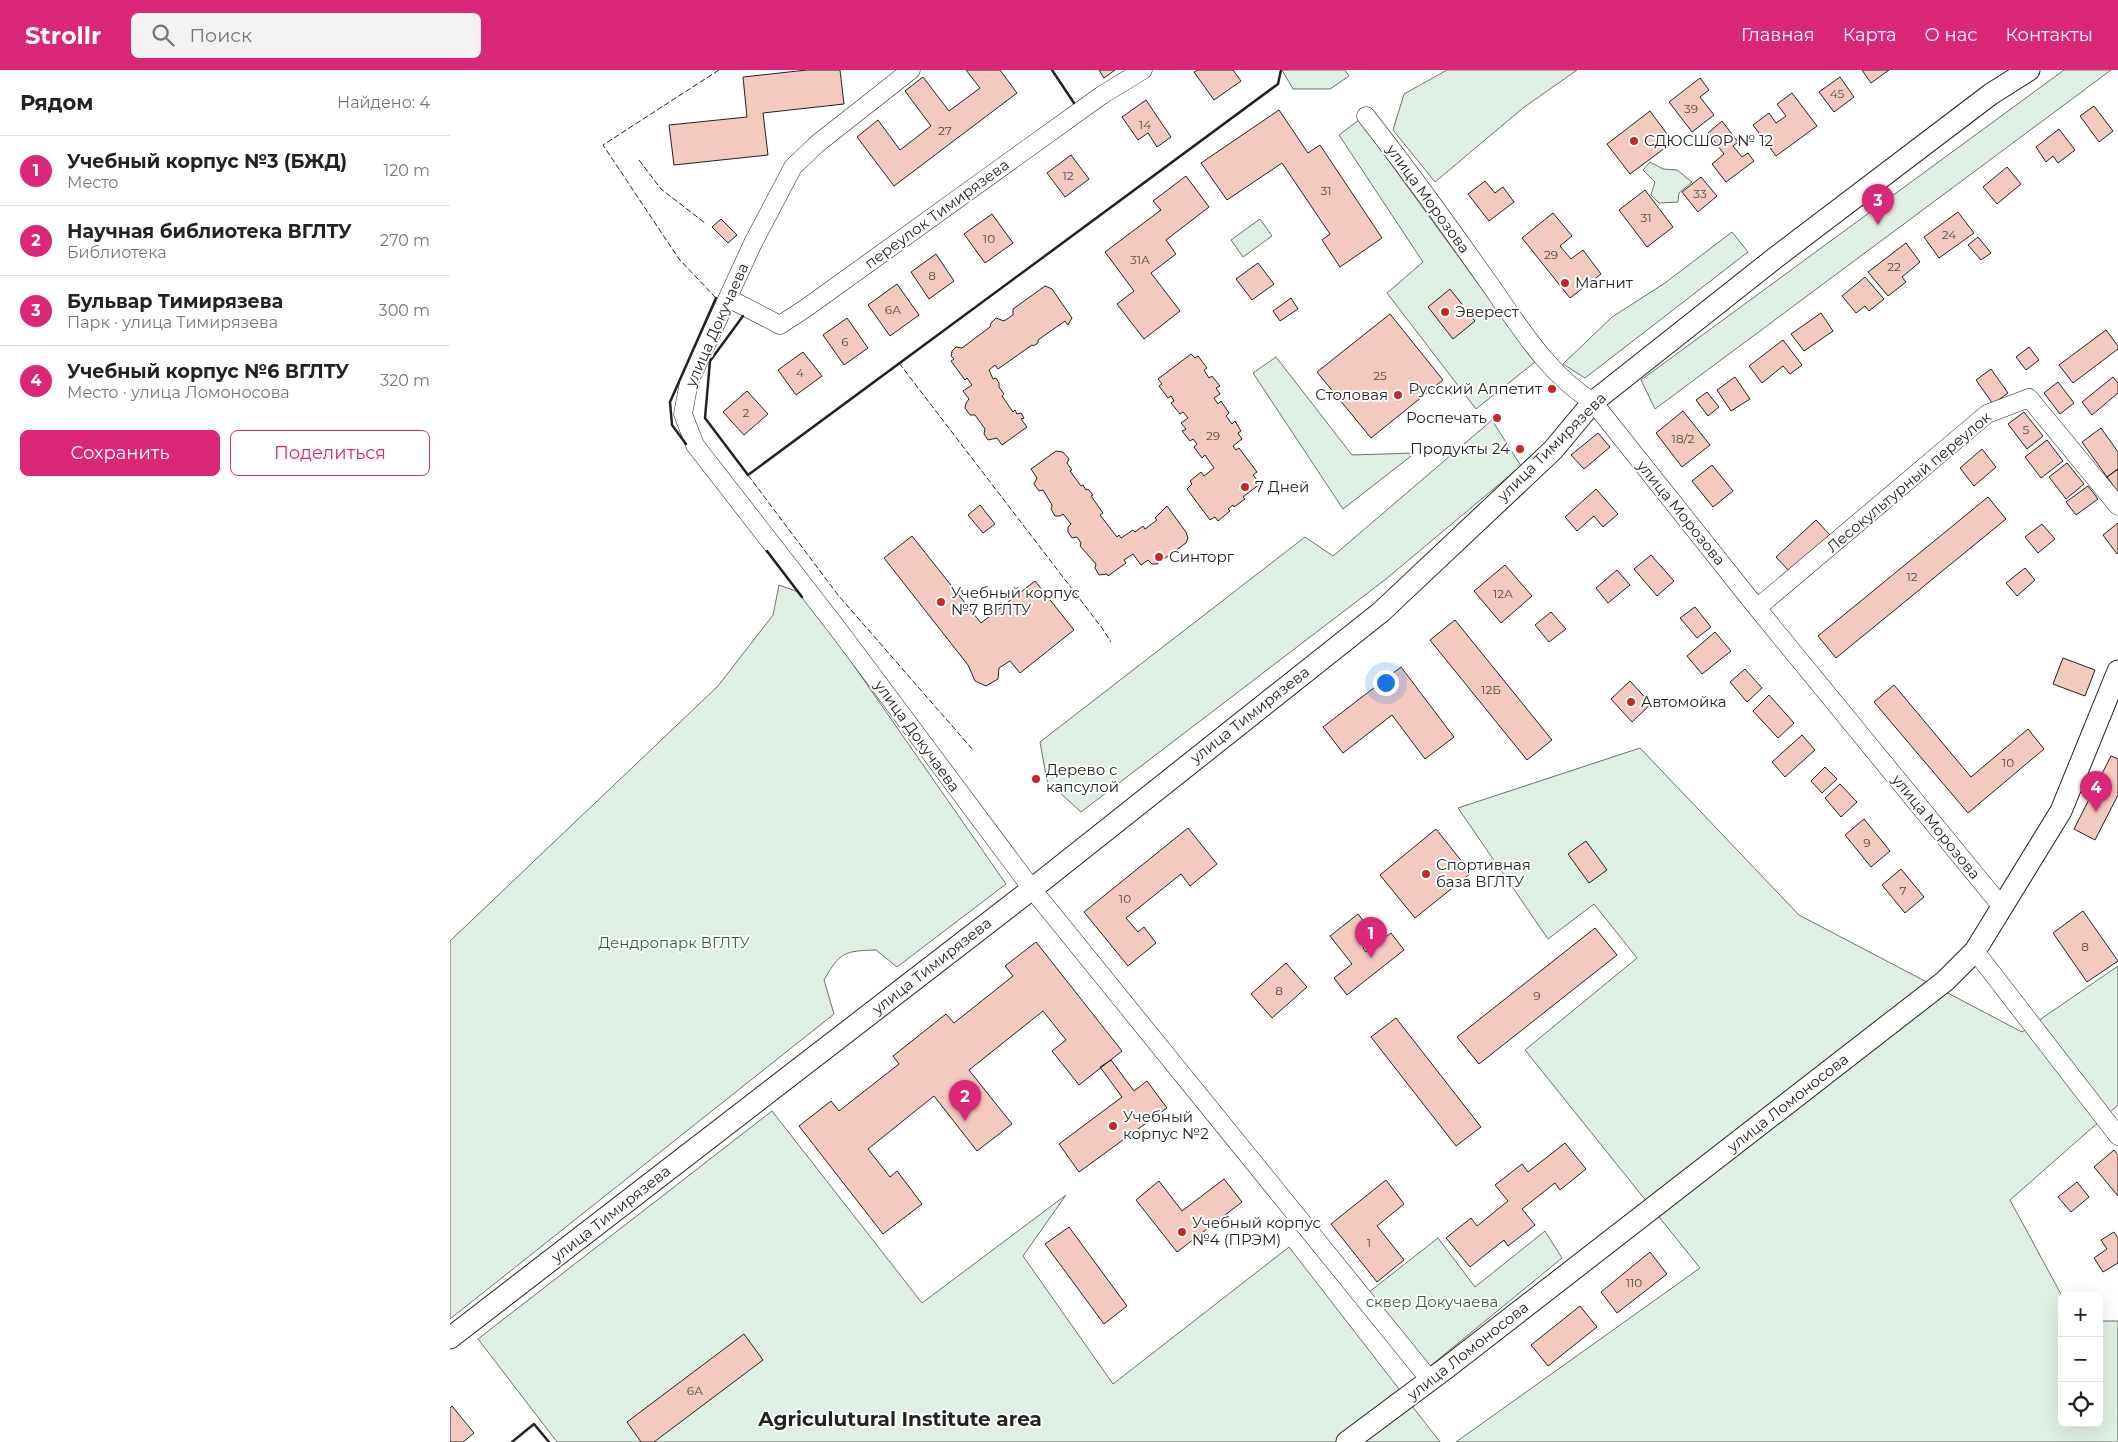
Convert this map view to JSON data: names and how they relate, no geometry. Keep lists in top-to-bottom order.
{
  "streets": {
    "main road": ["улица Тимирязева", "улица Ломоносова"],
    "street": [
      "улица Морозова",
      "переулок Тимирязева",
      "улица Докучаева",
      "Лесокультурный переулок"
    ]
  },
  "crossings": [
    ["улица Морозова", "улица Тимирязева"],
    ["улица Морозова", "Лесокультурный переулок"],
    ["улица Морозова", "улица Ломоносова"],
    ["переулок Тимирязева", "улица Докучаева"],
    ["улица Докучаева", "улица Тимирязева"],
    ["улица Докучаева", "улица Ломоносова"]
  ],
  "districts": ["Agriculutural Institute area"],
  "parks": ["Дендропарк ВГЛТУ", "сквер Докучаева"],
  "places": [
    "СДЮСШОР № 12",
    "Магнит",
    "Эверест",
    "Русский Аппетит",
    "Столовая",
    "Роспечать",
    "Продукты 24",
    "7 Дней",
    "Синторг",
    "Учебный корпус №7 ВГЛТУ",
    "Автомойка",
    "Дерево с капсулой",
    "Спортивная база ВГЛТУ",
    "Учебный корпус №2",
    "Учебный корпус №4 (ПРЭМ)"
  ],
  "house_numbers": [
    "45",
    "39",
    "14",
    "27",
    "12",
    "31",
    "33",
    "31",
    "24",
    "10",
    "29",
    "31А",
    "22",
    "8",
    "6А",
    "6",
    "4",
    "25",
    "2",
    "5",
    "29",
    "18/2",
    "12",
    "12А",
    "12Б",
    "10",
    "9",
    "7",
    "10",
    "8",
    "8",
    "9",
    "1",
    "110",
    "6А"
  ],
  "page": {
    "header": "Strollr",
    "search": "Поиск",
    "nav": [
      "Главная",
      "Карта",
      "О нас",
      "Контакты"
    ],
    "heading": ["Рядом", "Найдено: 4"],
    "list": [
      {
        "mark": "1",
        "name": "Учебный корпус №3 (БЖД)",
        "note": "Место",
        "value": "120 m"
      },
      {
        "mark": "2",
        "name": "Научная библиотека ВГЛТУ",
        "note": "Библиотека",
        "value": "270 m"
      },
      {
        "mark": "3",
        "name": "Бульвар Тимирязева",
        "note": "Парк · улица Тимирязева",
        "value": "300 m"
      },
      {
        "mark": "4",
        "name": "Учебный корпус №6 ВГЛТУ",
        "note": "Место · улица Ломоносова",
        "value": "320 m"
      }
    ],
    "pins": [
      "3",
      "4",
      "1",
      "2"
    ],
    "buttons": ["Сохранить", "Поделиться"],
    "map_buttons": ["+", "−"]
  }
}
